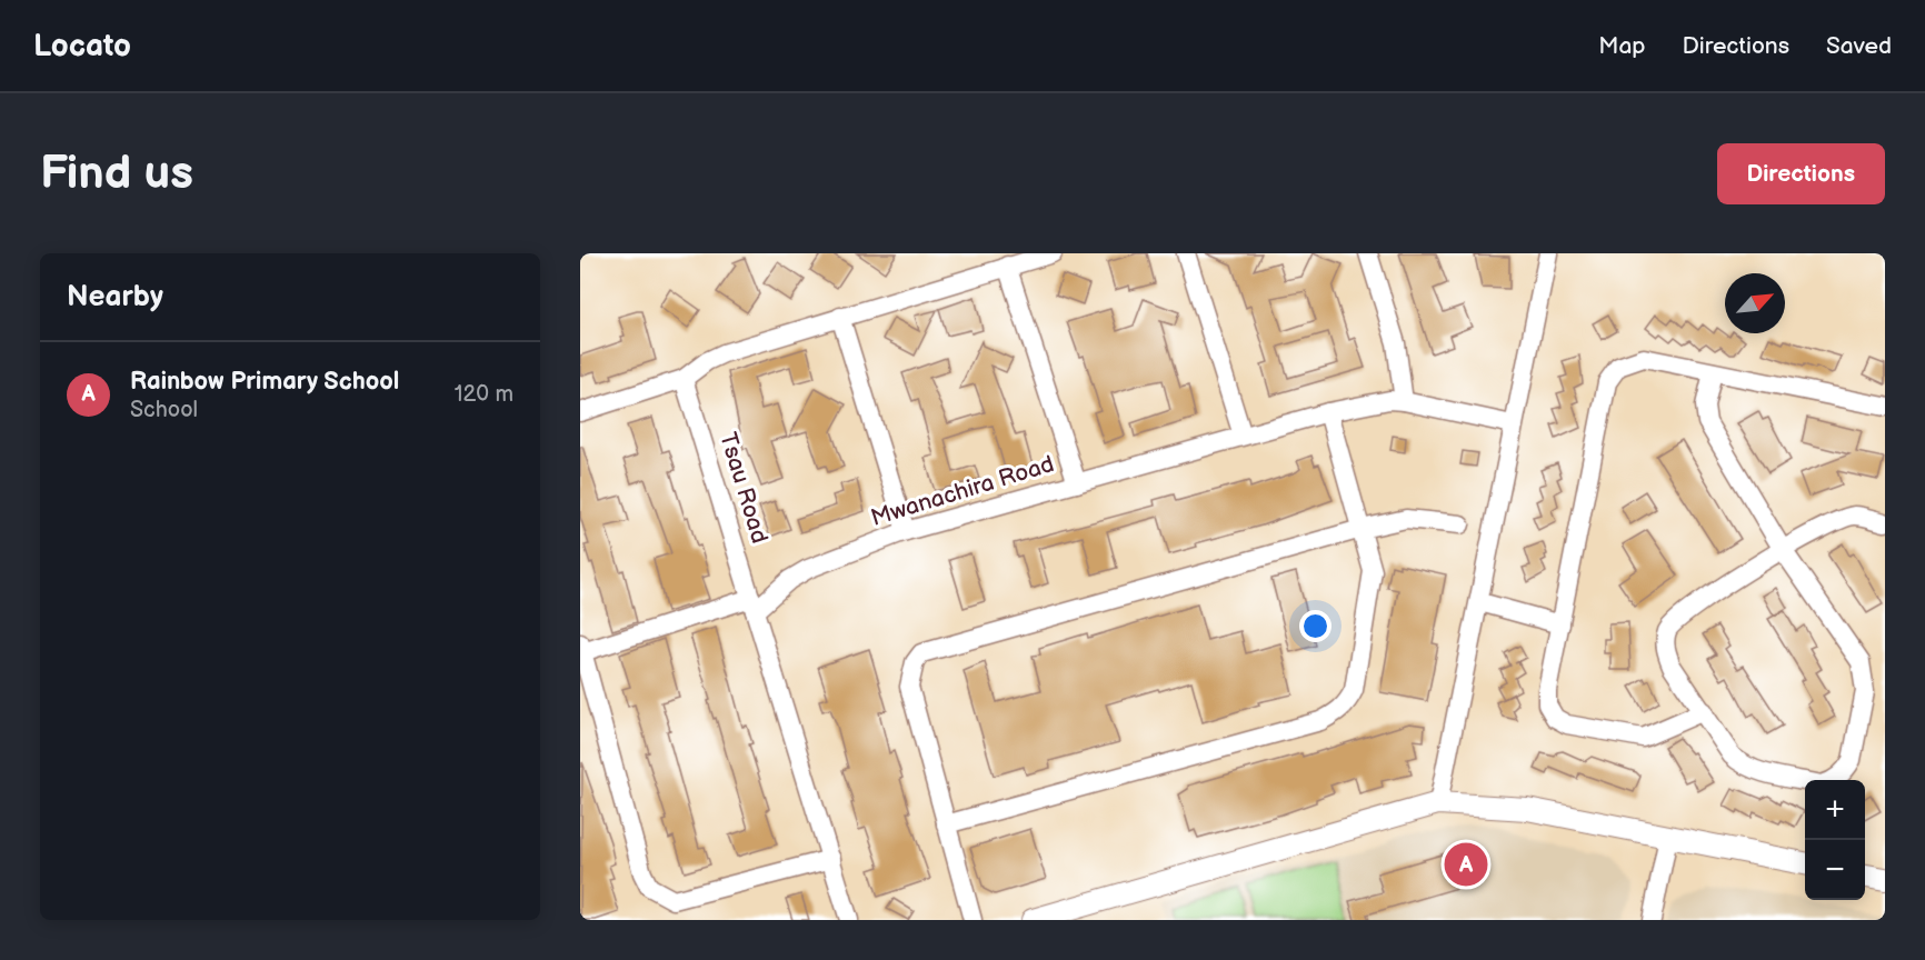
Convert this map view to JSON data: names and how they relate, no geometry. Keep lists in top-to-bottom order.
{
  "streets": {
    "street": ["Tsau Road", "Mwanachira Road"]
  },
  "crossings": [
    ["Tsau Road", "Mwanachira Road"]
  ],
  "north": "top right",
  "page": {
    "header": "Locato",
    "nav": ["Map", "Directions", "Saved"],
    "buttons": "Directions",
    "title": "Find us",
    "heading": "Nearby",
    "list": [
      {
        "mark": "A",
        "name": "Rainbow Primary School",
        "note": "School",
        "value": "120 m"
      }
    ],
    "map_buttons": ["+", "−"],
    "pins": "A"
  }
}
